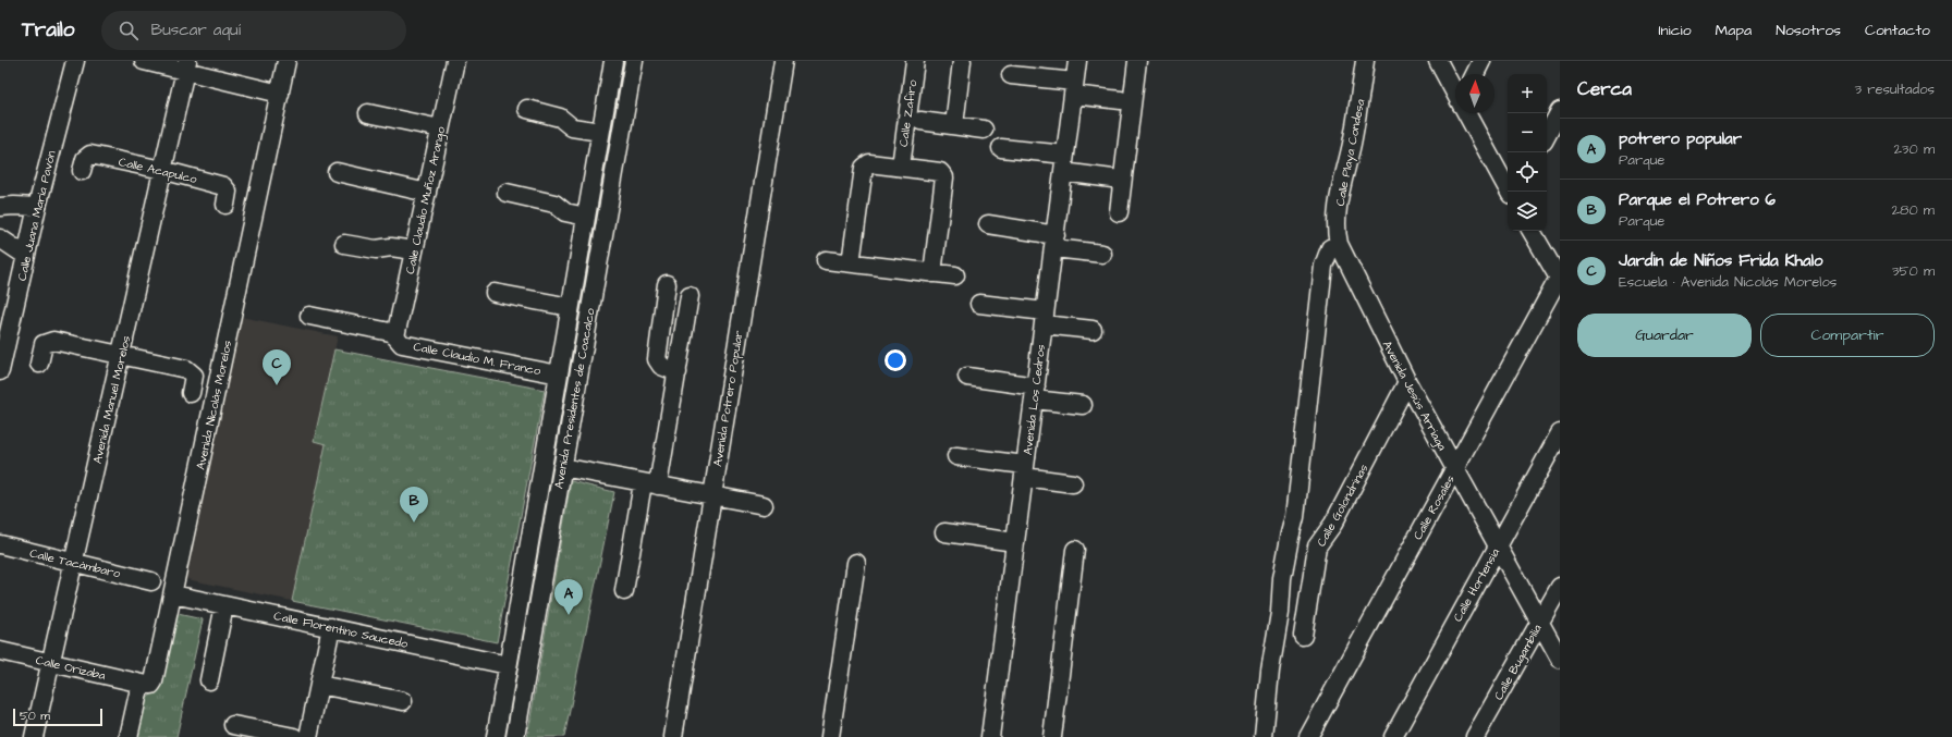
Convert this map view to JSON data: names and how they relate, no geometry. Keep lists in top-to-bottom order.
{
  "streets": {
    "street": [
      "Calle Zafiro",
      "Calle Playa Condesa",
      "Calle Acapulco",
      "Calle Claudio Muñoz Arango",
      "Calle Juana María Pavón",
      "Calle Claudio M. Franco",
      "Avenida Jesús Arriaga",
      "Avenida Presidentes de Coacalco",
      "Avenida Potrero Popular",
      "Avenida Manuel Morelos",
      "Avenida Los Cedros",
      "Avenida Nicolás Morelos",
      "Calle Golondrinas",
      "Calle Rosales",
      "Calle Tacámbaro",
      "Calle Hortensia",
      "Calle Florentino Saucedo",
      "Calle Bugambilia",
      "Calle Orizaba"
    ]
  },
  "crossings": [
    ["Calle Playa Condesa", "Avenida Jesús Arriaga"],
    ["Calle Acapulco", "Avenida Manuel Morelos"],
    ["Calle Claudio Muñoz Arango", "Calle Claudio M. Franco"],
    ["Calle Claudio M. Franco", "Avenida Presidentes de Coacalco"],
    ["Avenida Jesús Arriaga", "Calle Golondrinas"],
    ["Avenida Jesús Arriaga", "Calle Rosales"],
    ["Avenida Jesús Arriaga", "Calle Hortensia"],
    ["Avenida Jesús Arriaga", "Calle Bugambilia"],
    ["Avenida Presidentes de Coacalco", "Calle Florentino Saucedo"],
    ["Avenida Manuel Morelos", "Calle Tacámbaro"],
    ["Avenida Manuel Morelos", "Calle Orizaba"],
    ["Avenida Nicolás Morelos", "Calle Florentino Saucedo"],
    ["Avenida Nicolás Morelos", "Calle Orizaba"]
  ],
  "scale_bar": "50 m",
  "north": "top",
  "page": {
    "header": "Trailo",
    "search": "Buscar aquí",
    "nav": [
      "Inicio",
      "Mapa",
      "Nosotros",
      "Contacto"
    ],
    "heading": ["Cerca", "3 resultados"],
    "map_buttons": ["+", "−"],
    "list": [
      {
        "mark": "A",
        "name": "potrero popular",
        "note": "Parque",
        "value": "230 m"
      },
      {
        "mark": "B",
        "name": "Parque el Potrero 6",
        "note": "Parque",
        "value": "280 m"
      },
      {
        "mark": "C",
        "name": "Jardin de Niños Frida Khalo",
        "note": "Escuela · Avenida Nicolás Morelos",
        "value": "350 m"
      }
    ],
    "buttons": ["Guardar", "Compartir"],
    "pins": ["C", "B", "A"],
    "scale": "50 m"
  }
}
